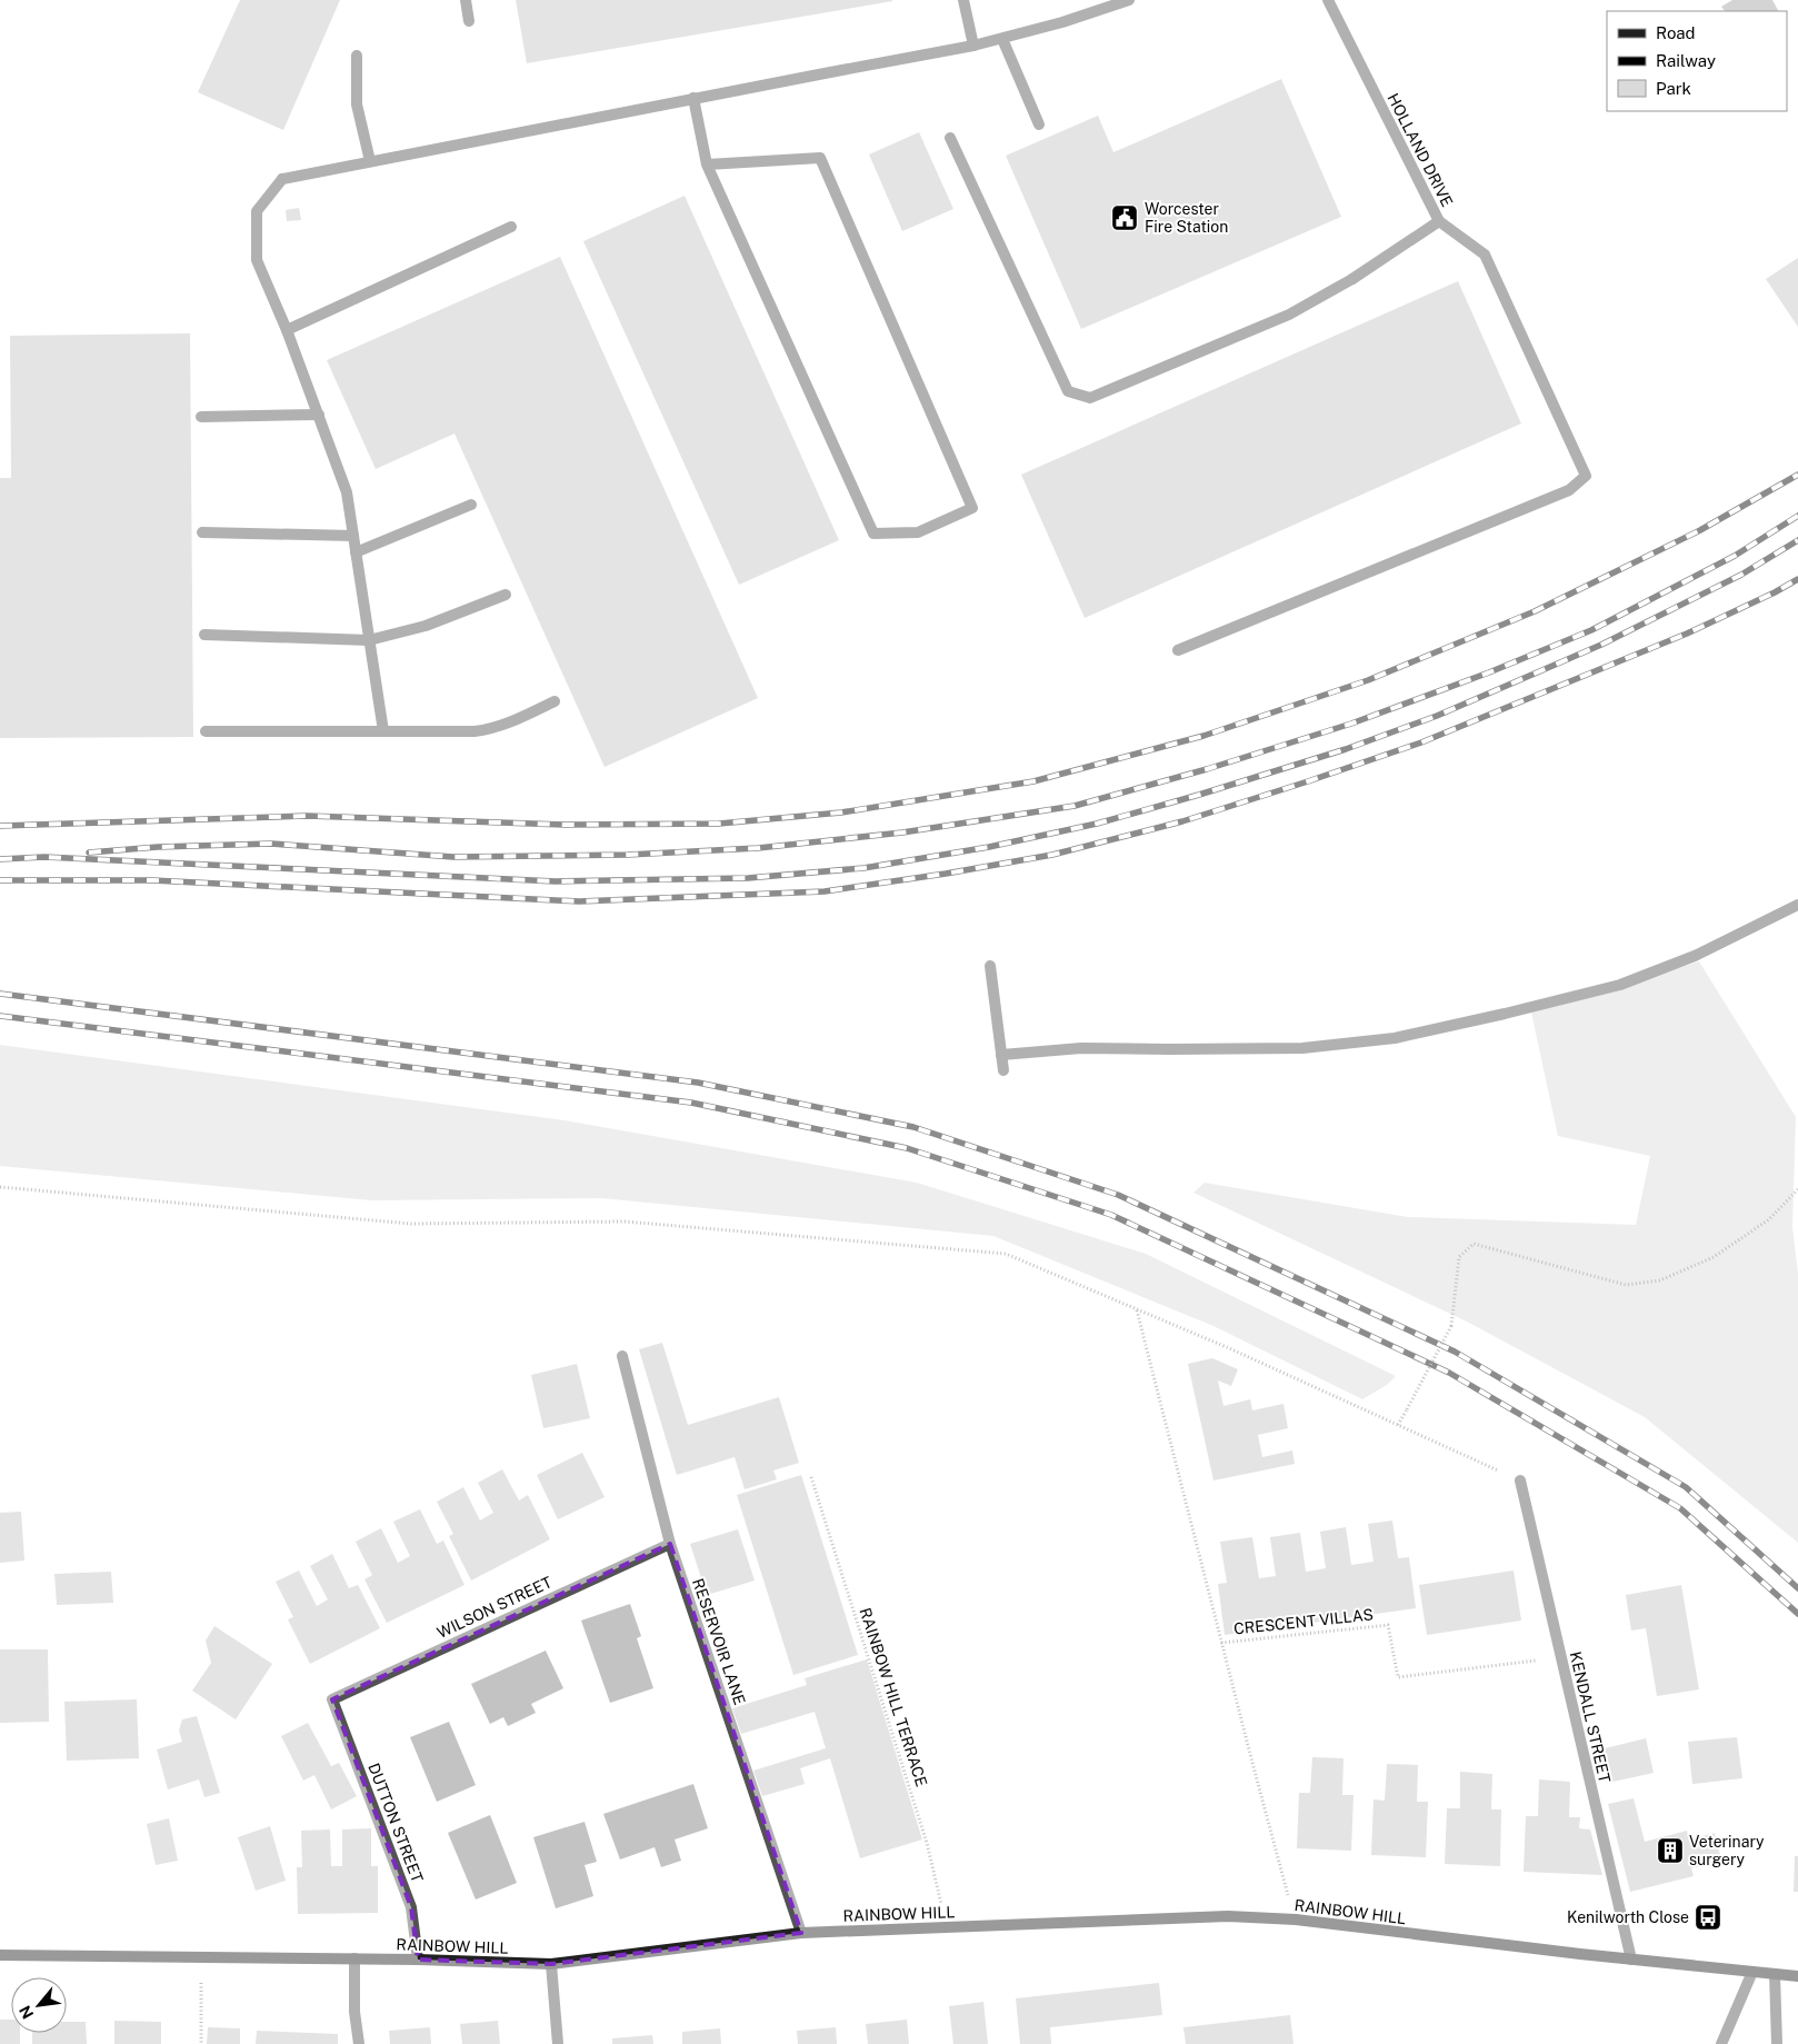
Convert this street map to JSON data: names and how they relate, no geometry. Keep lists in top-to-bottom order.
{
  "streets": {
    "main road": ["RAINBOW HILL"],
    "street": [
      "HOLLAND DRIVE",
      "WILSON STREET",
      "RESERVOIR LANE",
      "KENDALL STREET",
      "DUTTON STREET"
    ],
    "path": ["CRESCENT VILLAS", "RAINBOW HILL TERRACE"]
  },
  "crossings": [
    ["WILSON STREET", "RESERVOIR LANE"],
    ["WILSON STREET", "DUTTON STREET"],
    ["CRESCENT VILLAS", "KENDALL STREET"],
    ["RESERVOIR LANE", "RAINBOW HILL"],
    ["RAINBOW HILL TERRACE", "RAINBOW HILL"],
    ["KENDALL STREET", "RAINBOW HILL"],
    ["DUTTON STREET", "RAINBOW HILL"]
  ],
  "places": {
    "public building": ["Worcester Fire Station"],
    "building": ["Veterinary surgery"],
    "bus stop": ["Kenilworth Close"]
  },
  "legend": ["Road", "Railway", "Park"],
  "north": "bottom left"
}
